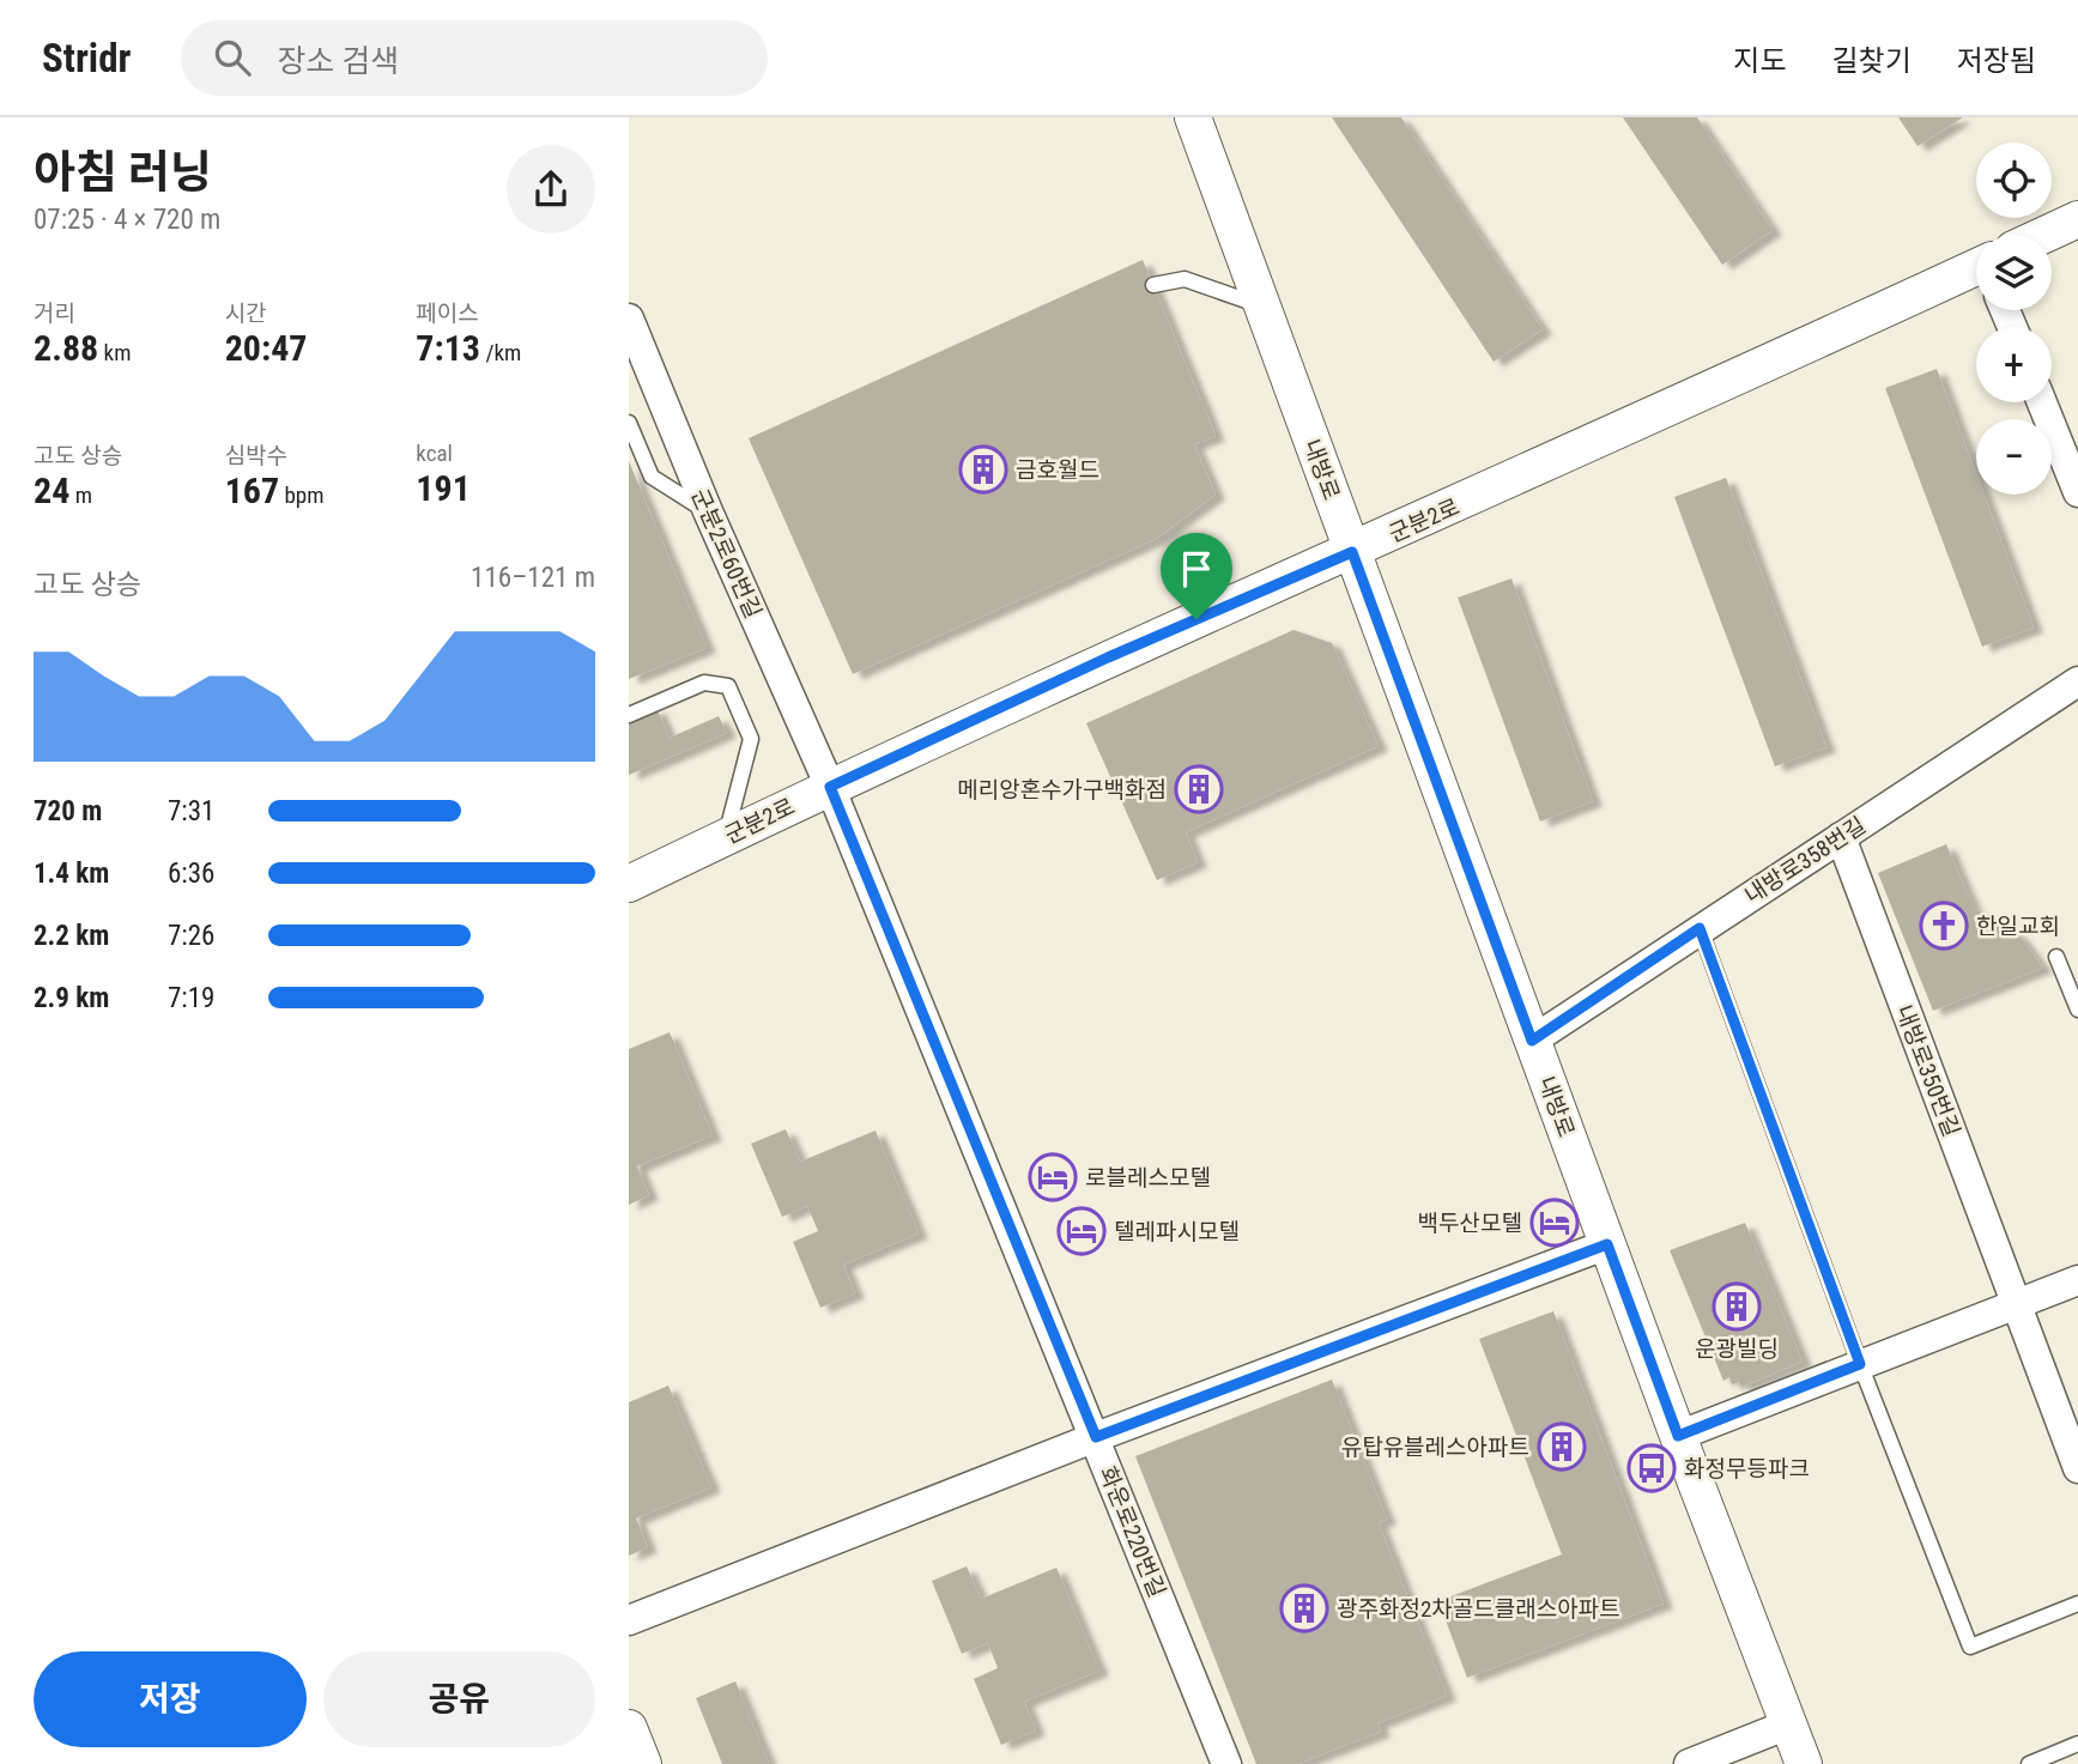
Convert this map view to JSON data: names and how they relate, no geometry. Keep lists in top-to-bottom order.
{
  "streets": {
    "street": [
      "내방로",
      "군분2로",
      "군분2로60번길",
      "내방로358번길",
      "내방로350번길",
      "화운로220번길"
    ]
  },
  "crossings": [
    ["내방로", "군분2로"],
    ["내방로", "내방로358번길"],
    ["군분2로", "군분2로60번길"],
    ["군분2로", "화운로220번길"],
    ["군분2로60번길", "화운로220번길"],
    ["내방로358번길", "내방로350번길"]
  ],
  "places": {
    "building": [
      "금호월드",
      "메리앙혼수가구백화점",
      "운광빌딩",
      "유탑유블레스아파트",
      "광주화정2차골드클래스아파트"
    ],
    "church": ["한일교회"],
    "hotel": ["로블레스모텔", "백두산모텔", "텔레파시모텔"],
    "bus stop": ["화정무등파크"]
  },
  "page": {
    "header": "Stridr",
    "search": "장소 검색",
    "nav": ["지도", "길찾기", "저장됨"],
    "heading": ["아침 러닝", "07:25 · 4 × 720 m"],
    "map_buttons": ["+", "−"],
    "stats": [
      ["거리", "2.88 km"],
      ["시간", "20:47"],
      ["페이스", "7:13 /km"],
      ["고도 상승", "24 m"],
      ["심박수", "167 bpm"],
      ["kcal", "191"]
    ],
    "chart": ["고도 상승", "116–121 m"],
    "list": [
      {
        "name": "720 m",
        "note": "7:31"
      },
      {
        "name": "1.4 km",
        "note": "6:36"
      },
      {
        "name": "2.2 km",
        "note": "7:26"
      },
      {
        "name": "2.9 km",
        "note": "7:19"
      }
    ],
    "buttons": ["저장", "공유"]
  }
}
